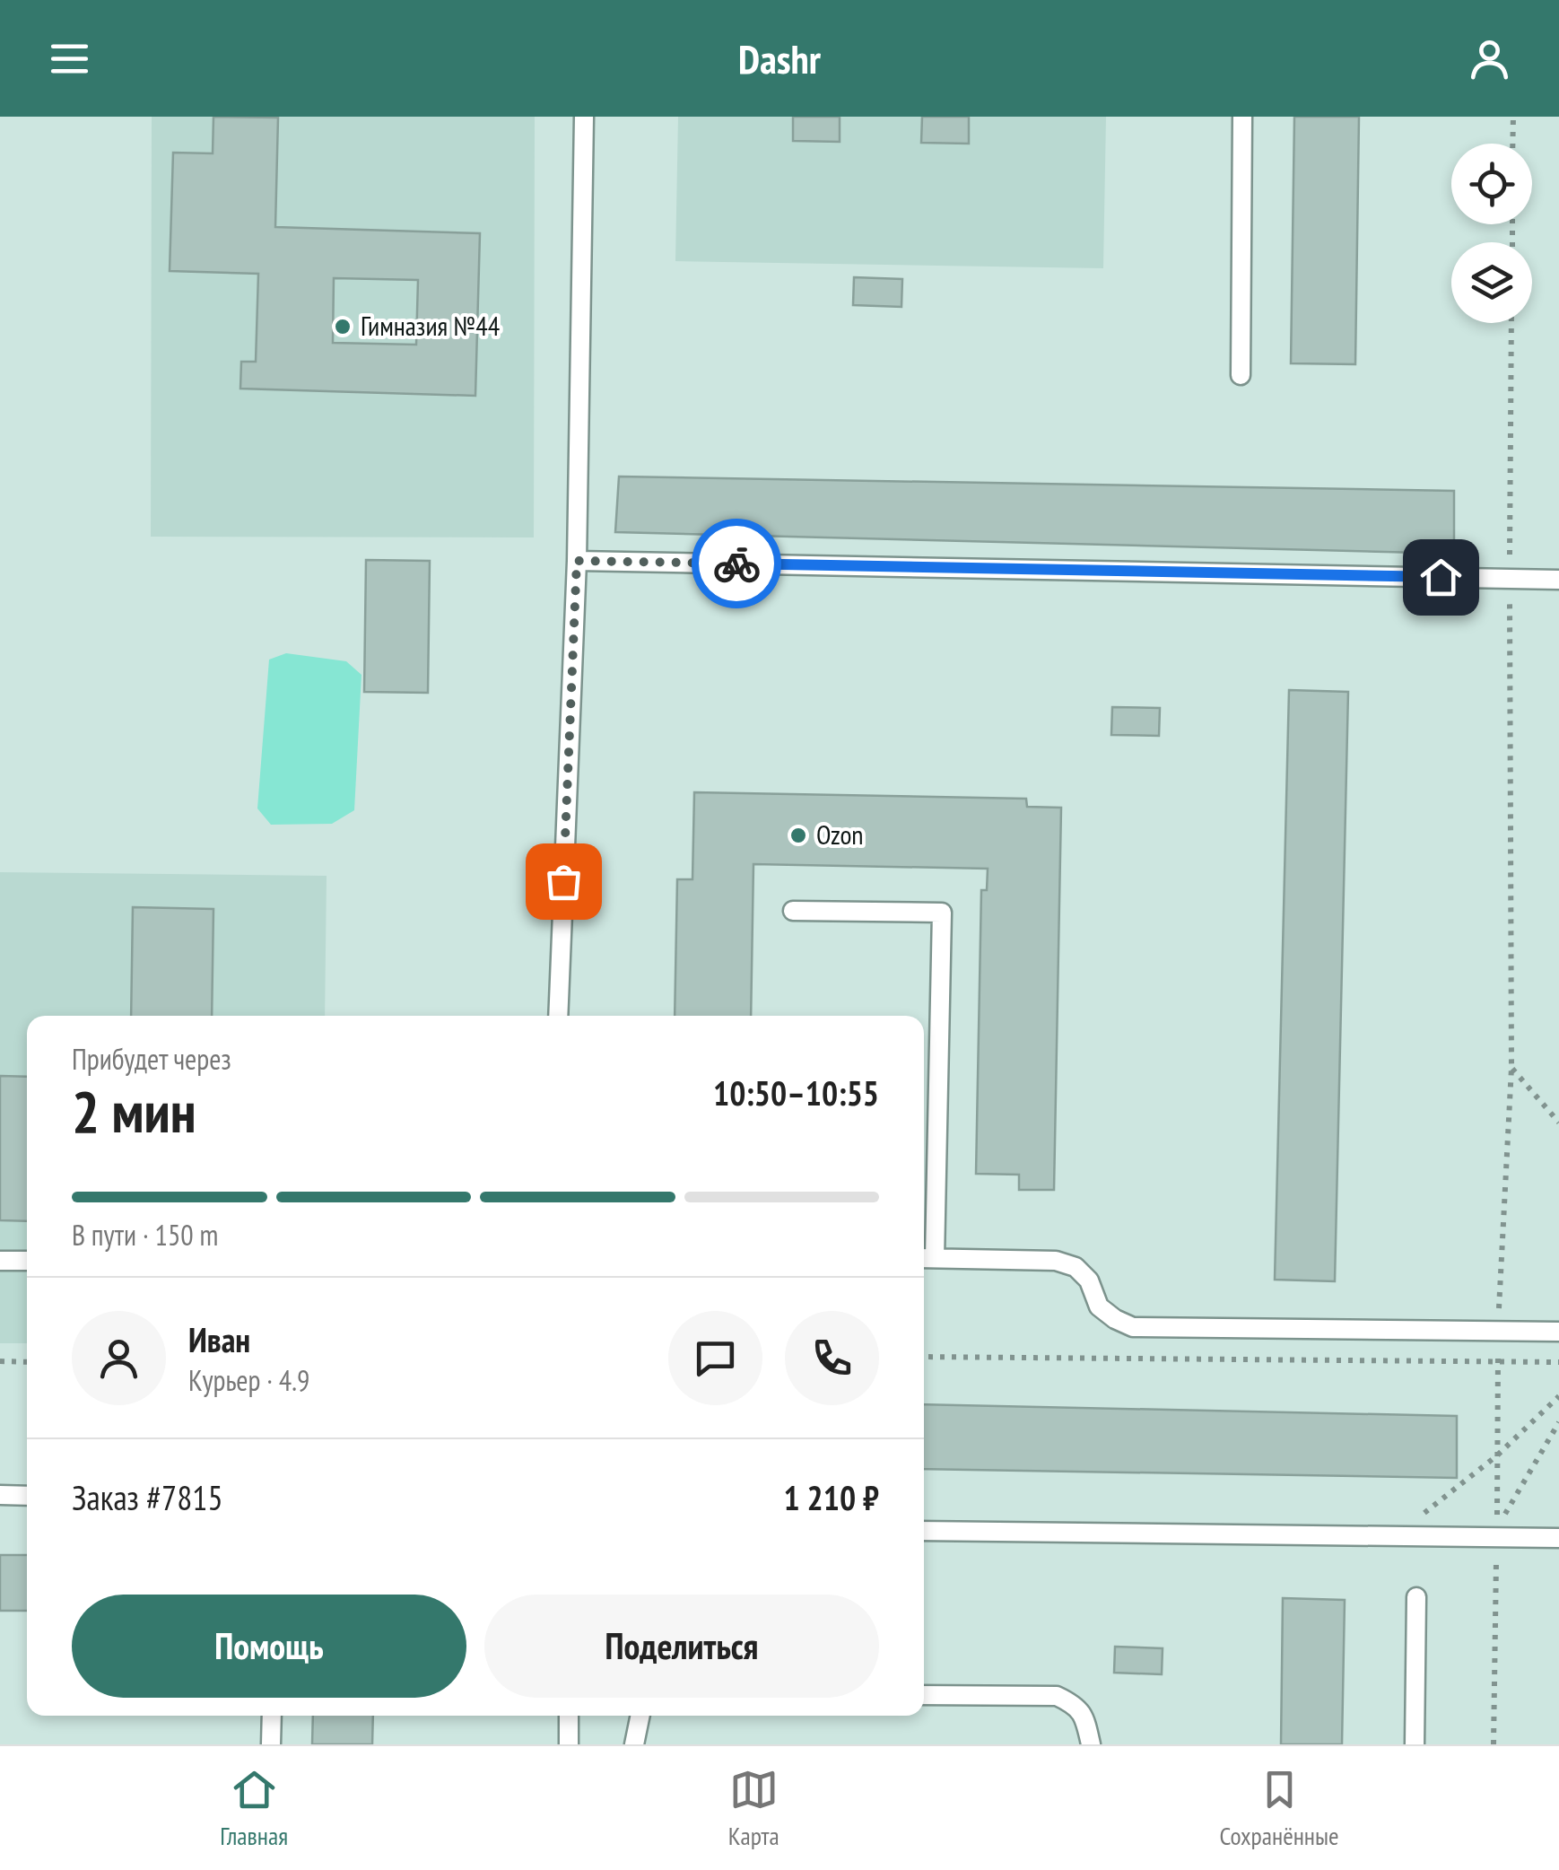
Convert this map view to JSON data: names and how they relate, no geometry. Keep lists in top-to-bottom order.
{
  "places": ["Гимназия №44", "Ozon"],
  "page": {
    "header": "Dashr",
    "heading": ["2 мин", "Прибудет через", "10:50–10:55"],
    "panel": [
      "Иван",
      "Курьер · 4.9",
      "Заказ #7815",
      "1 210 ₽"
    ],
    "bar": "В пути · 150 m",
    "buttons": ["Помощь", "Поделиться"],
    "tabs": ["Главная", "Карта", "Сохранённые"]
  }
}
